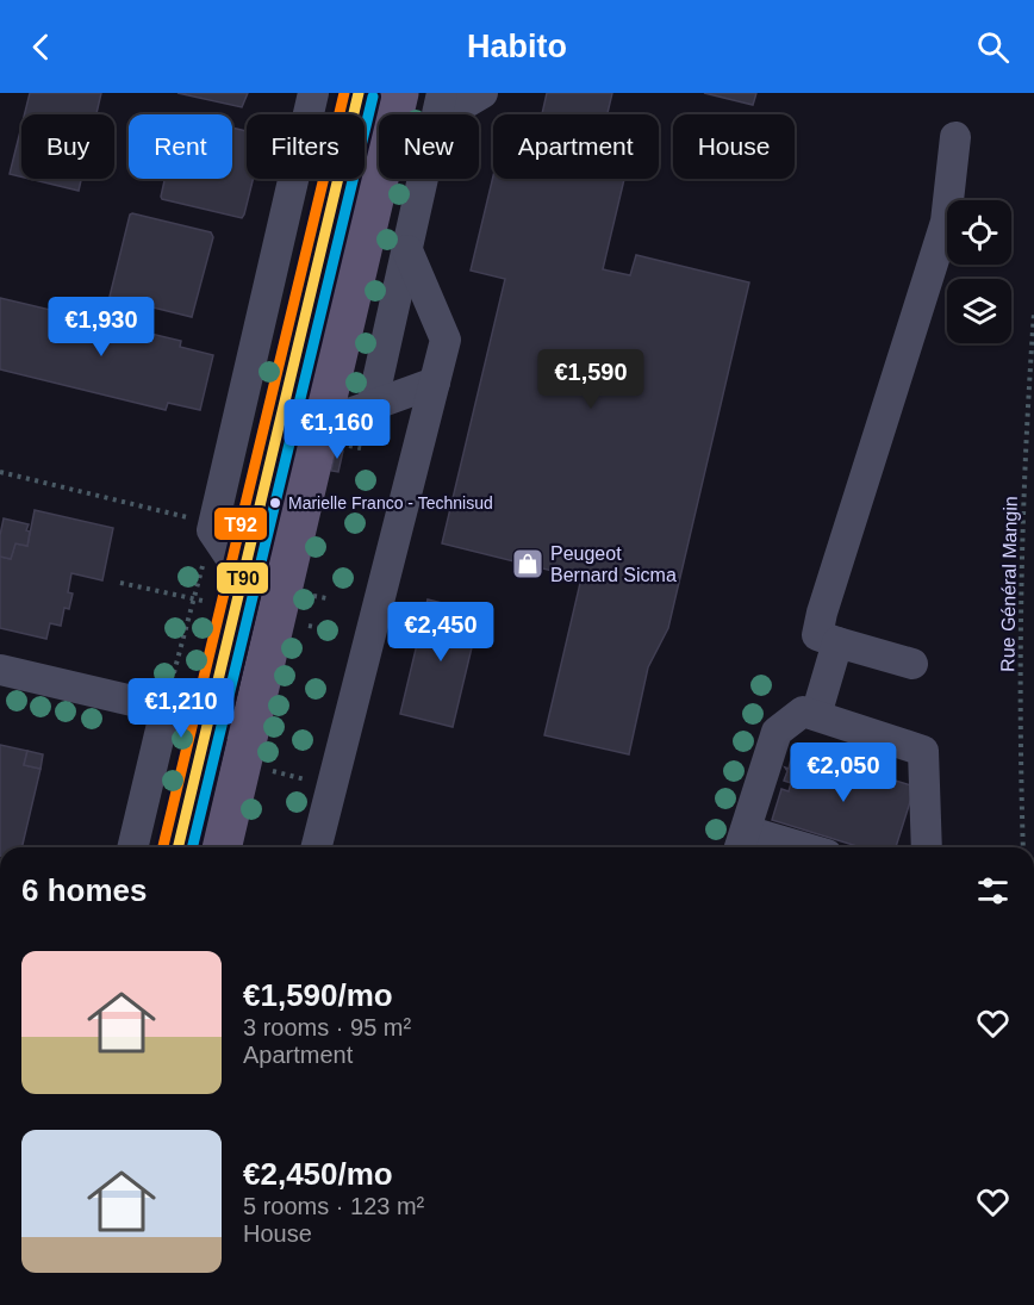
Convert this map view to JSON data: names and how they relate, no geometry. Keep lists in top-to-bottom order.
{
  "streets": {
    "path": ["Rue Général Mangin"]
  },
  "places": {
    "other": ["Marielle Franco - Technisud"],
    "shop": ["Peugeot Bernard Sicma"]
  },
  "lines": ["transit line T90", "transit line T92"],
  "page": {
    "header": "Habito",
    "chip": [
      "Buy",
      "Rent",
      "Filters",
      "New",
      "Apartment",
      "House"
    ],
    "price": [
      "€1,930",
      "€1,590",
      "€1,160",
      "€2,450",
      "€1,210",
      "€2,050"
    ],
    "heading": "6 homes",
    "list": [
      {
        "name": "€1,590/mo",
        "note": "3 rooms · 95 m² · Apartment"
      },
      {
        "name": "€2,450/mo",
        "note": "5 rooms · 123 m² · House"
      }
    ]
  }
}
